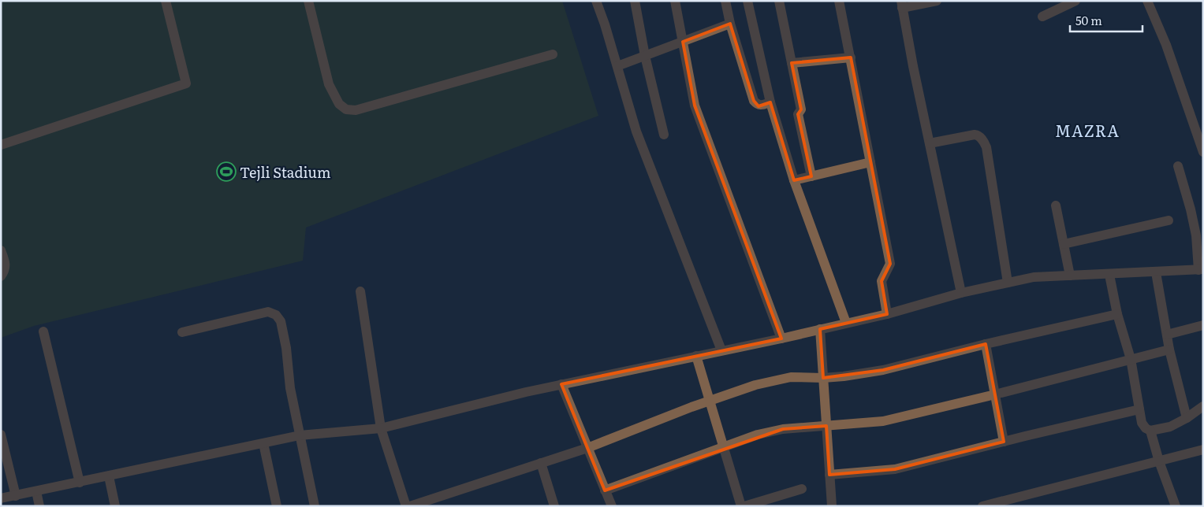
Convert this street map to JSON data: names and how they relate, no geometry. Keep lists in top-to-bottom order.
{
  "districts": ["MAZRA"],
  "places": {
    "sports": ["Tejli Stadium"]
  },
  "scale_bar": "50 m"
}
